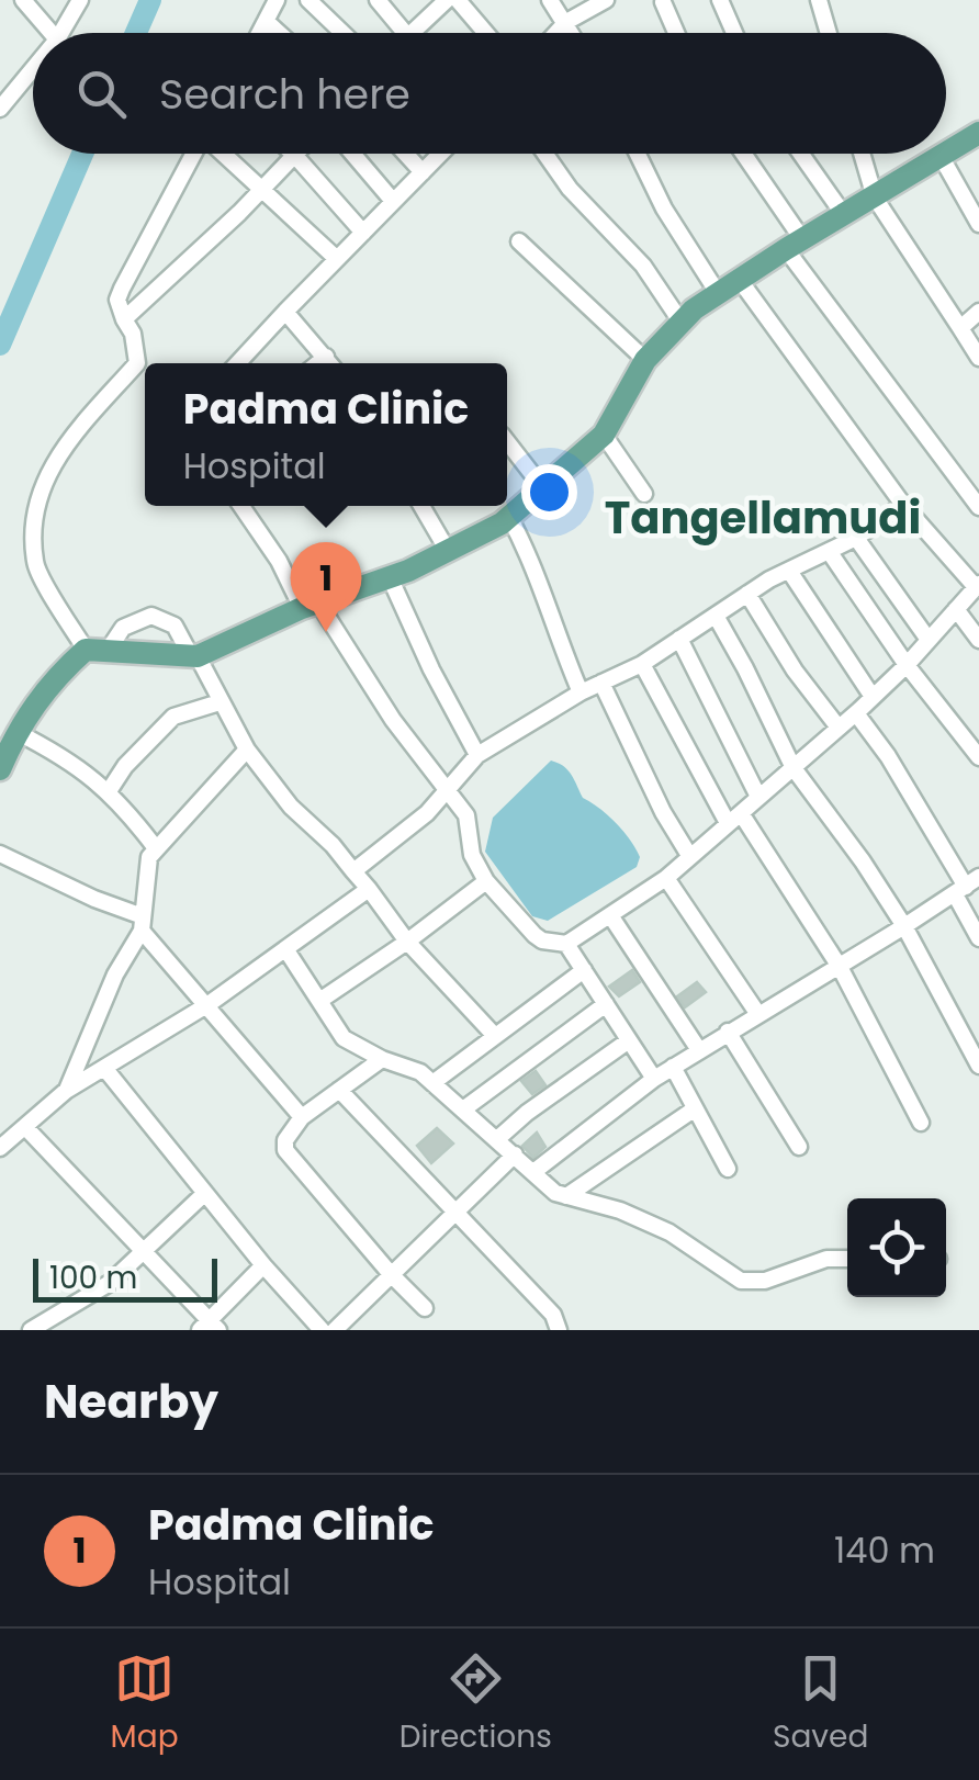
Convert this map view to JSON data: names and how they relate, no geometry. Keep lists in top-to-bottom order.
{
  "districts": ["Tangellamudi"],
  "scale_bar": "100 m",
  "page": {
    "search": "Search here",
    "popup": ["Padma Clinic", "Hospital"],
    "pins": "1",
    "scale": "100 m",
    "heading": "Nearby",
    "list": [
      {
        "mark": "1",
        "name": "Padma Clinic",
        "note": "Hospital",
        "value": "140 m"
      }
    ],
    "nav": ["Map", "Directions", "Saved"]
  }
}
